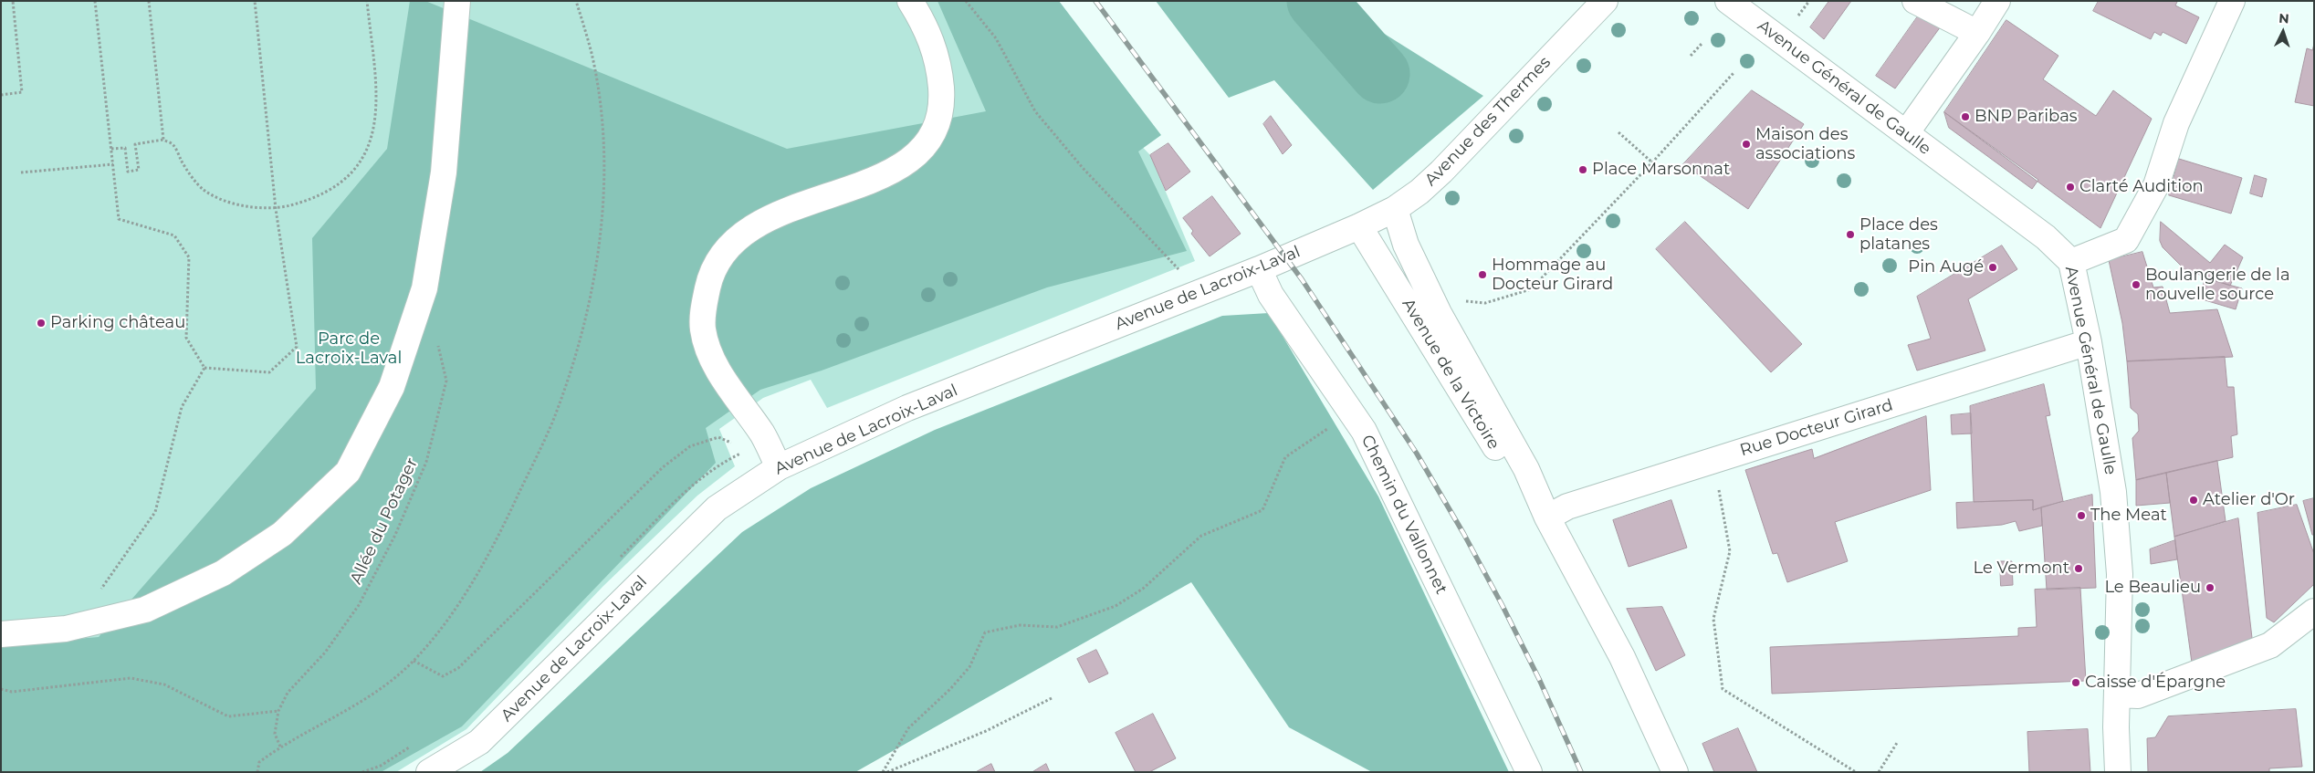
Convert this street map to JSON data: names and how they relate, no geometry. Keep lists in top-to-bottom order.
{
  "streets": {
    "street": [
      "Avenue Général de Gaulle",
      "Avenue des Thermes",
      "Avenue de Lacroix-Laval",
      "Avenue de la Victoire",
      "Rue Docteur Girard",
      "Chemin du Vallonnet"
    ],
    "path": ["Allée du Potager"]
  },
  "crossings": [
    ["Avenue Général de Gaulle", "Rue Docteur Girard"],
    ["Avenue des Thermes", "Avenue de Lacroix-Laval"],
    ["Avenue des Thermes", "Avenue de la Victoire"],
    ["Avenue de Lacroix-Laval", "Avenue de la Victoire"],
    ["Avenue de Lacroix-Laval", "Chemin du Vallonnet"],
    ["Avenue de la Victoire", "Rue Docteur Girard"]
  ],
  "parks": ["Parc de Lacroix-Laval"],
  "places": [
    "BNP Paribas",
    "Maison des associations",
    "Place Marsonnat",
    "Clarté Audition",
    "Place des platanes",
    "Pin Augé",
    "Hommage au Docteur Girard",
    "Boulangerie de la nouvelle source",
    "Parking château",
    "Atelier d'Or",
    "The Meat",
    "Le Vermont",
    "Le Beaulieu",
    "Caisse d'Épargne"
  ],
  "north": "top"
}
